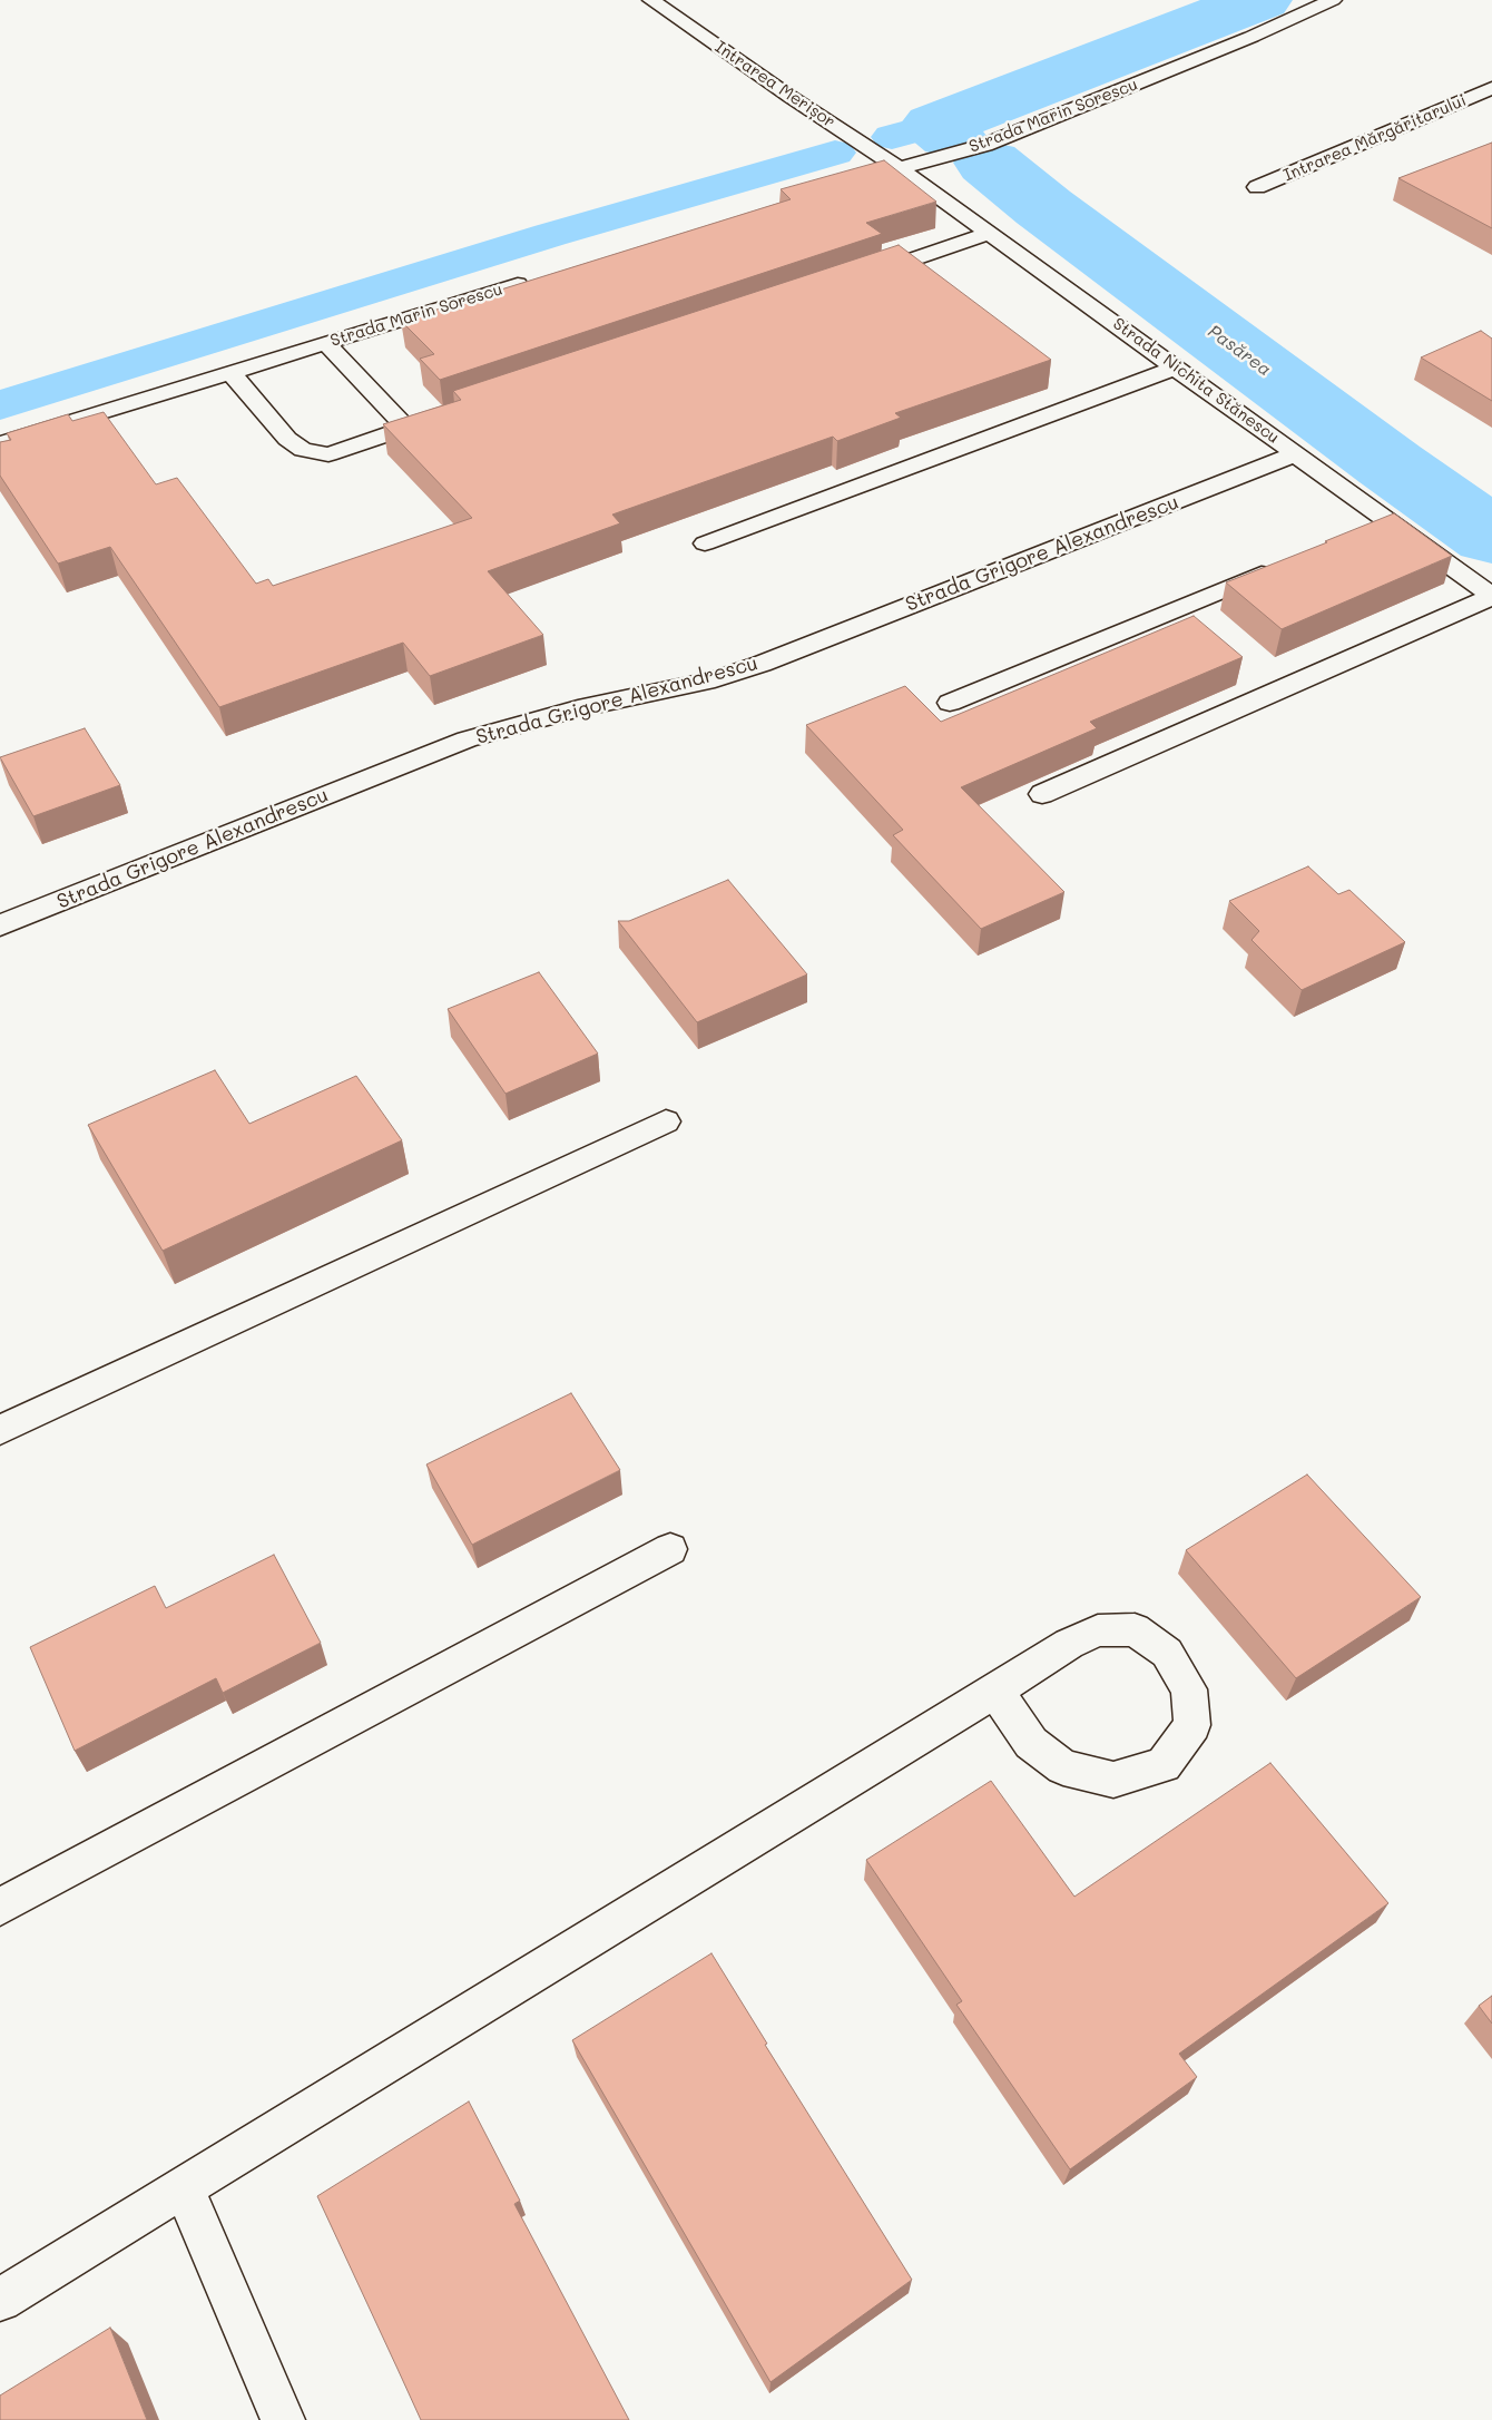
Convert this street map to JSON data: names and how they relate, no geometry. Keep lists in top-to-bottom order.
{
  "streets": {
    "street": [
      "Intrarea Merișor",
      "Strada Marin Sorescu",
      "Intrarea Mărgăritarului",
      "Strada Nichita Stănescu",
      "Strada Grigore Alexandrescu"
    ]
  },
  "crossings": [
    ["Intrarea Merișor", "Strada Marin Sorescu"],
    ["Intrarea Merișor", "Strada Nichita Stănescu"],
    ["Strada Marin Sorescu", "Strada Nichita Stănescu"],
    ["Strada Nichita Stănescu", "Strada Grigore Alexandrescu"]
  ],
  "water": ["Pasărea"]
}
